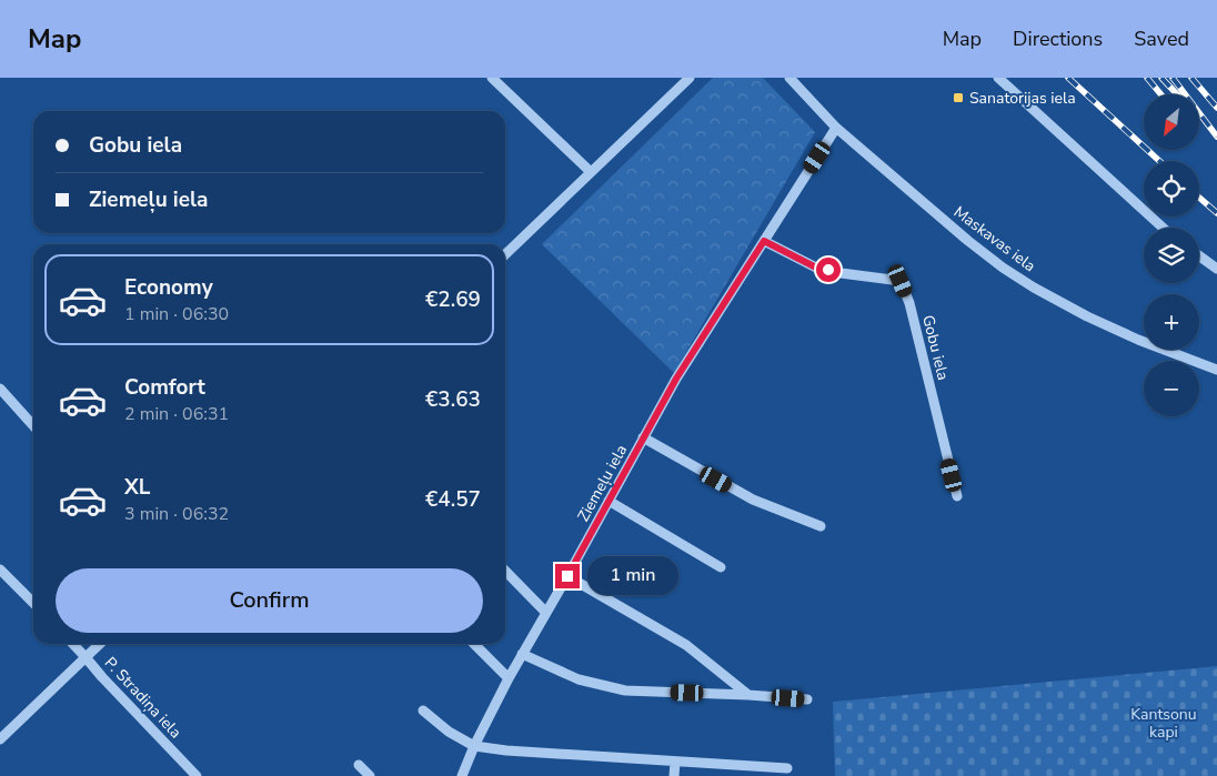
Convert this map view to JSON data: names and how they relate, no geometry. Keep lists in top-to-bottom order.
{
  "streets": {
    "street": [
      "Maskavas iela",
      "Gobu iela",
      "Ziemeļu iela",
      "P. Stradiņa iela"
    ]
  },
  "crossings": [
    ["Maskavas iela", "Ziemeļu iela"],
    ["Gobu iela", "Ziemeļu iela"]
  ],
  "parks": ["Kantsonu kapi"],
  "places": {
    "transit": ["Sanatorijas iela"]
  },
  "north": "bottom left",
  "page": {
    "header": "Map",
    "nav": ["Map", "Directions", "Saved"],
    "map_buttons": ["+", "−"],
    "banner": ["Gobu iela", "Ziemeļu iela"],
    "list": [
      {
        "name": "Economy",
        "note": "1 min · 06:30",
        "value": "€2.69"
      },
      {
        "name": "Comfort",
        "note": "2 min · 06:31",
        "value": "€3.63"
      },
      {
        "name": "XL",
        "note": "3 min · 06:32",
        "value": "€4.57"
      }
    ],
    "bubble": "1 min",
    "buttons": "Confirm"
  }
}
